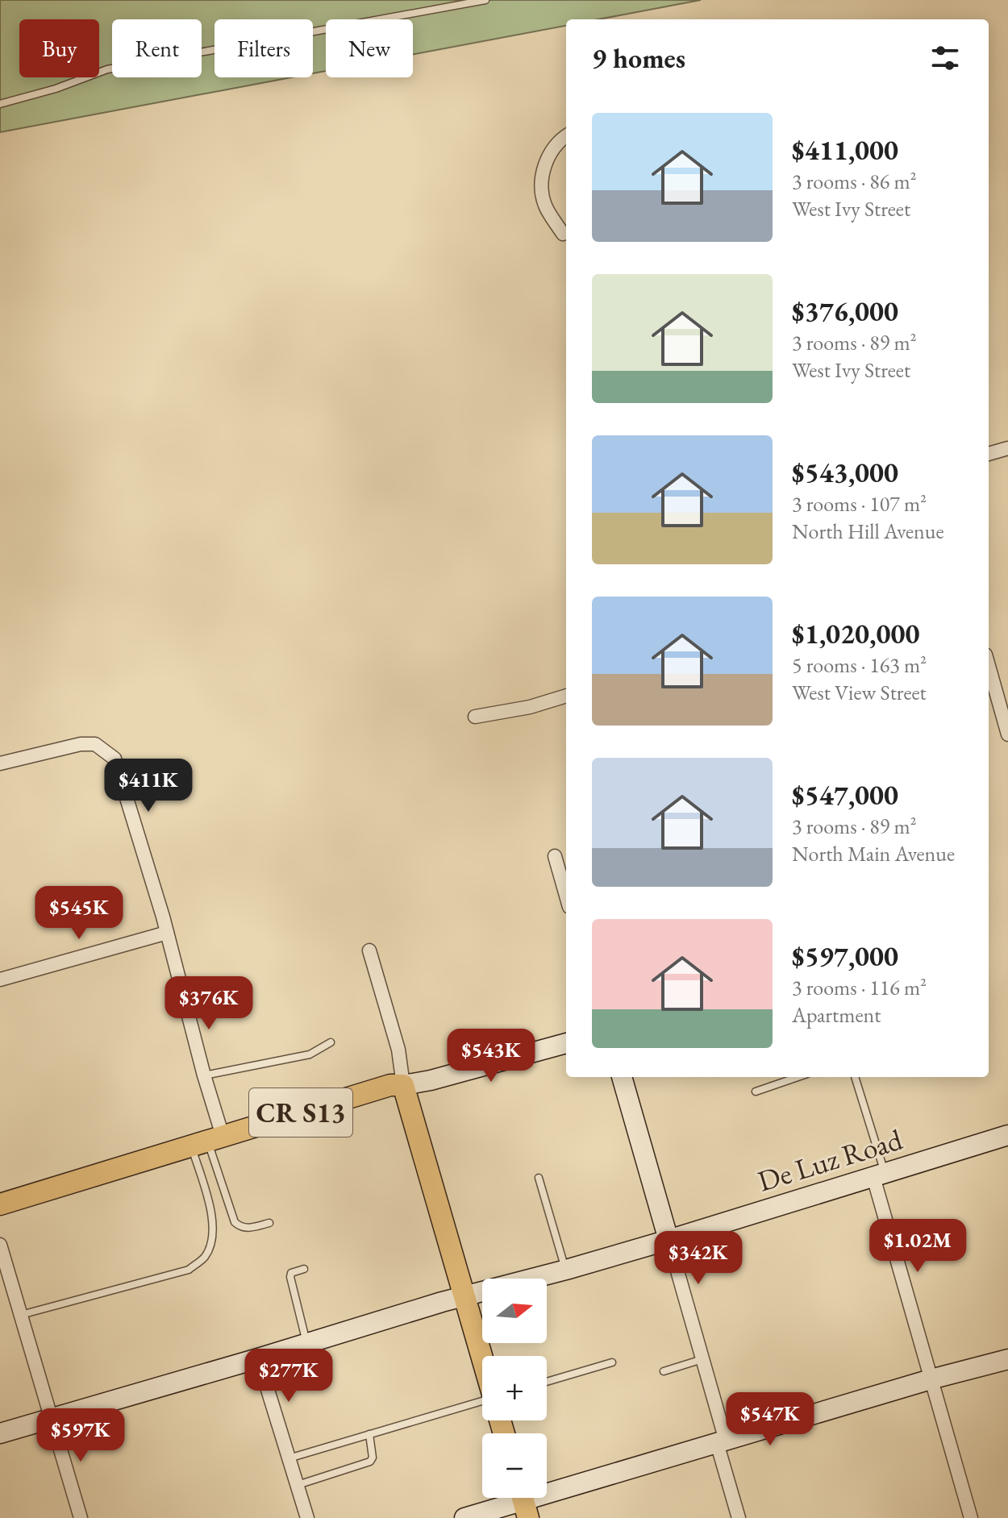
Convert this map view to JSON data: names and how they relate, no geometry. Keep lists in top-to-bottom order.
{
  "streets": {
    "main road": ["CR S13"],
    "street": ["De Luz Road"]
  },
  "north": "right",
  "page": {
    "chip": [
      "Buy",
      "Rent",
      "Filters",
      "New"
    ],
    "heading": "9 homes",
    "list": [
      {
        "name": "$411,000",
        "note": "3 rooms · 86 m² · West Ivy Street"
      },
      {
        "name": "$376,000",
        "note": "3 rooms · 89 m² · West Ivy Street"
      },
      {
        "name": "$543,000",
        "note": "3 rooms · 107 m² · North Hill Avenue"
      },
      {
        "name": "$1,020,000",
        "note": "5 rooms · 163 m² · West View Street"
      },
      {
        "name": "$547,000",
        "note": "3 rooms · 89 m² · North Main Avenue"
      },
      {
        "name": "$597,000",
        "note": "3 rooms · 116 m² · Apartment"
      }
    ],
    "price": [
      "$411K",
      "$545K",
      "$376K",
      "$543K",
      "$1.02M",
      "$342K",
      "$277K",
      "$547K",
      "$597K"
    ],
    "map_buttons": ["+", "−"]
  }
}
